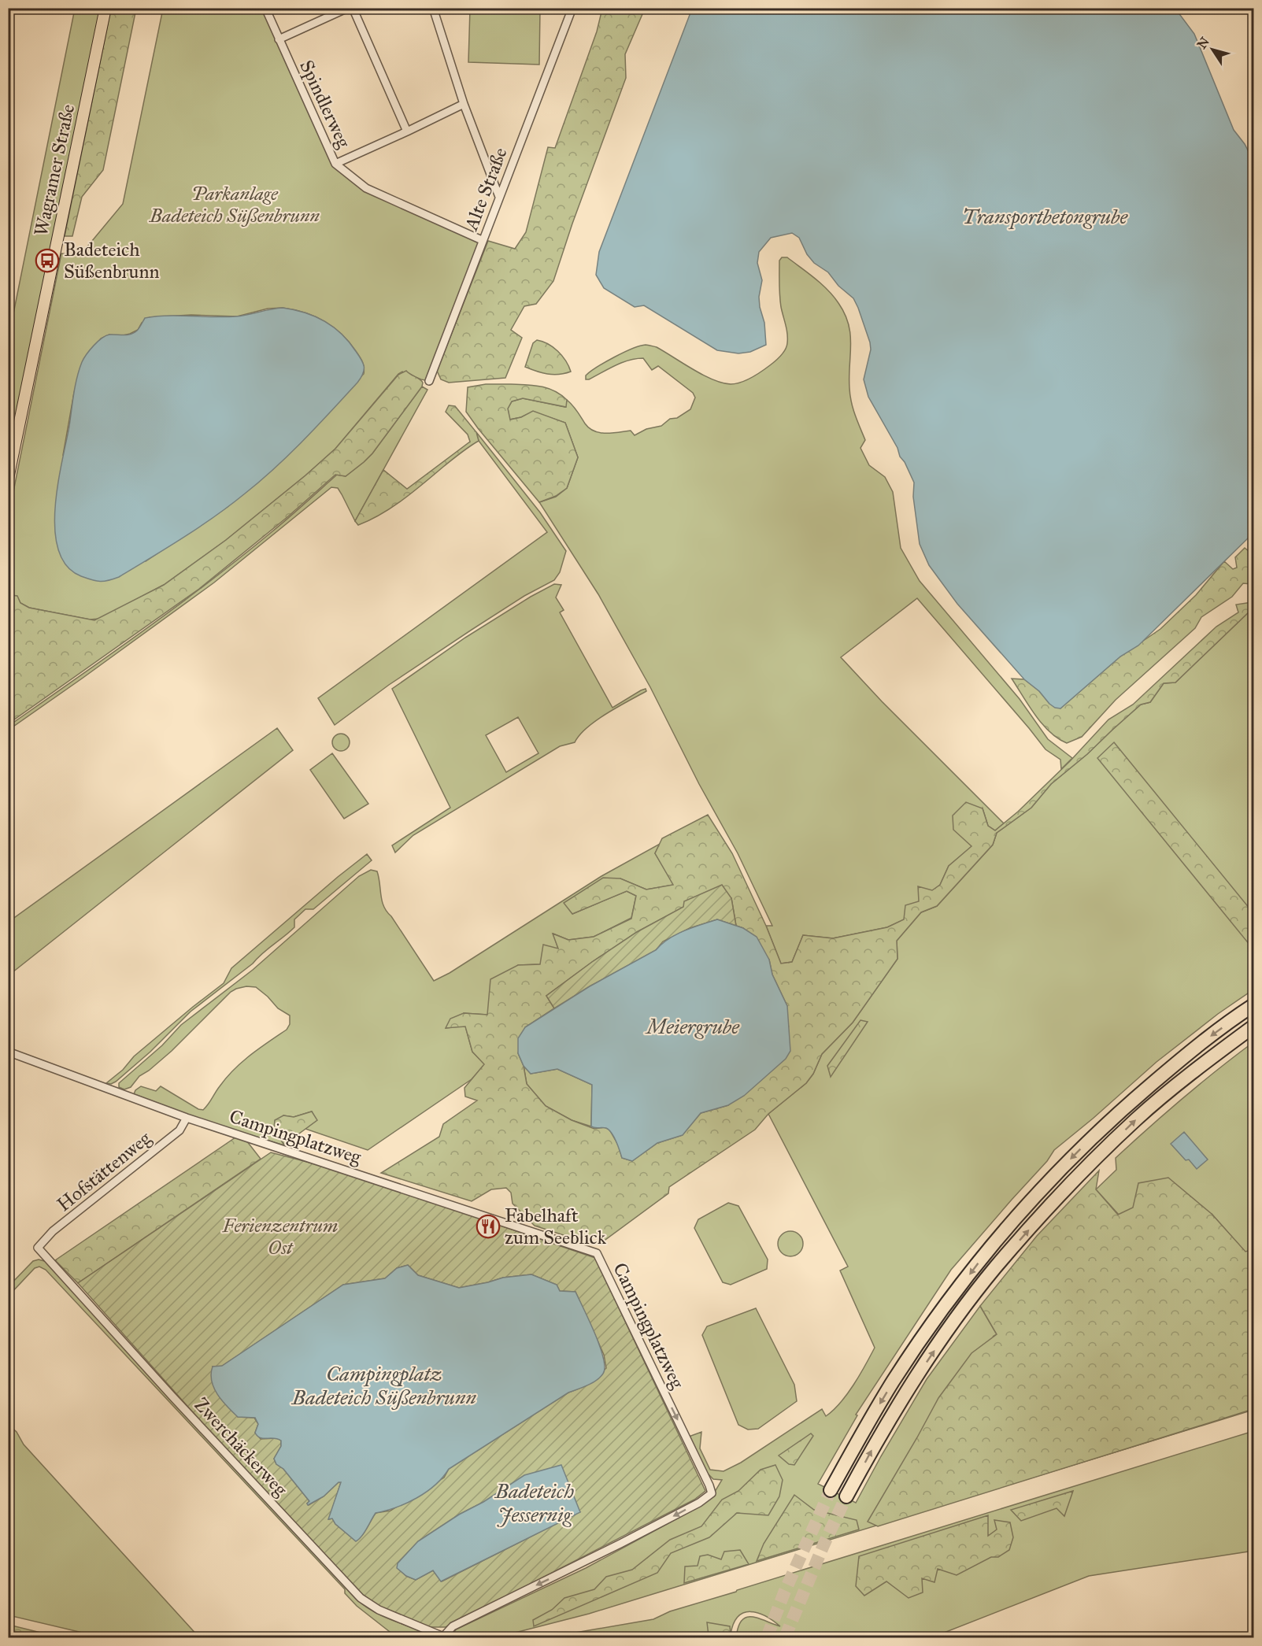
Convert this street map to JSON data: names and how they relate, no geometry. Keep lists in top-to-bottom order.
{
  "streets": {
    "main road": ["Wagramer Straße"],
    "street": [
      "Spindlerweg",
      "Alte Straße",
      "Campingplatzweg",
      "Hofstättenweg",
      "Zwerchäckerweg"
    ]
  },
  "crossings": [
    ["Spindlerweg", "Alte Straße"],
    ["Campingplatzweg", "Hofstättenweg"],
    ["Campingplatzweg", "Zwerchäckerweg"],
    ["Hofstättenweg", "Zwerchäckerweg"]
  ],
  "water": [
    "Transportbetongrube",
    "Meiergrube",
    "Campingplatz Badeteich Süßenbrunn",
    "Badeteich Jessernig"
  ],
  "parks": ["Parkanlage Badeteich Süßenbrunn", "Ferienzentrum Ost"],
  "places": {
    "bus stop": ["Badeteich Süßenbrunn"],
    "restaurant": ["Fabelhaft zum Seeblick"]
  },
  "north": "top left"
}
